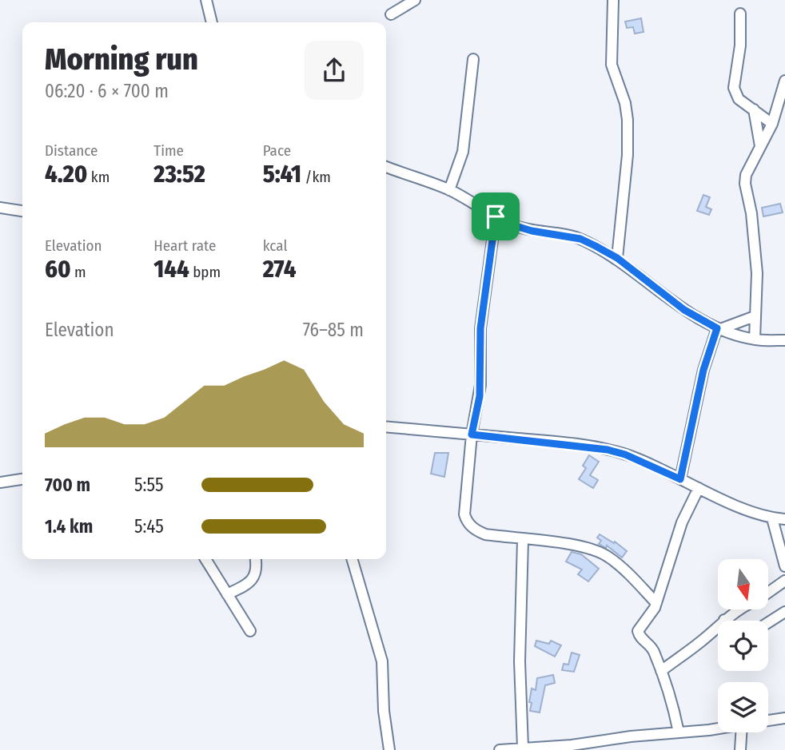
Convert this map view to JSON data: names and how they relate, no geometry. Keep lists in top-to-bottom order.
{
  "north": "bottom",
  "page": {
    "heading": ["Morning run", "06:20 · 6 × 700 m"],
    "stats": [
      ["Distance", "4.20 km"],
      ["Time", "23:52"],
      ["Pace", "5:41 /km"],
      ["Elevation", "60 m"],
      ["Heart rate", "144 bpm"],
      ["kcal", "274"]
    ],
    "chart": ["Elevation", "76–85 m"],
    "list": [
      {
        "name": "700 m",
        "note": "5:55"
      },
      {
        "name": "1.4 km",
        "note": "5:45"
      }
    ]
  }
}
